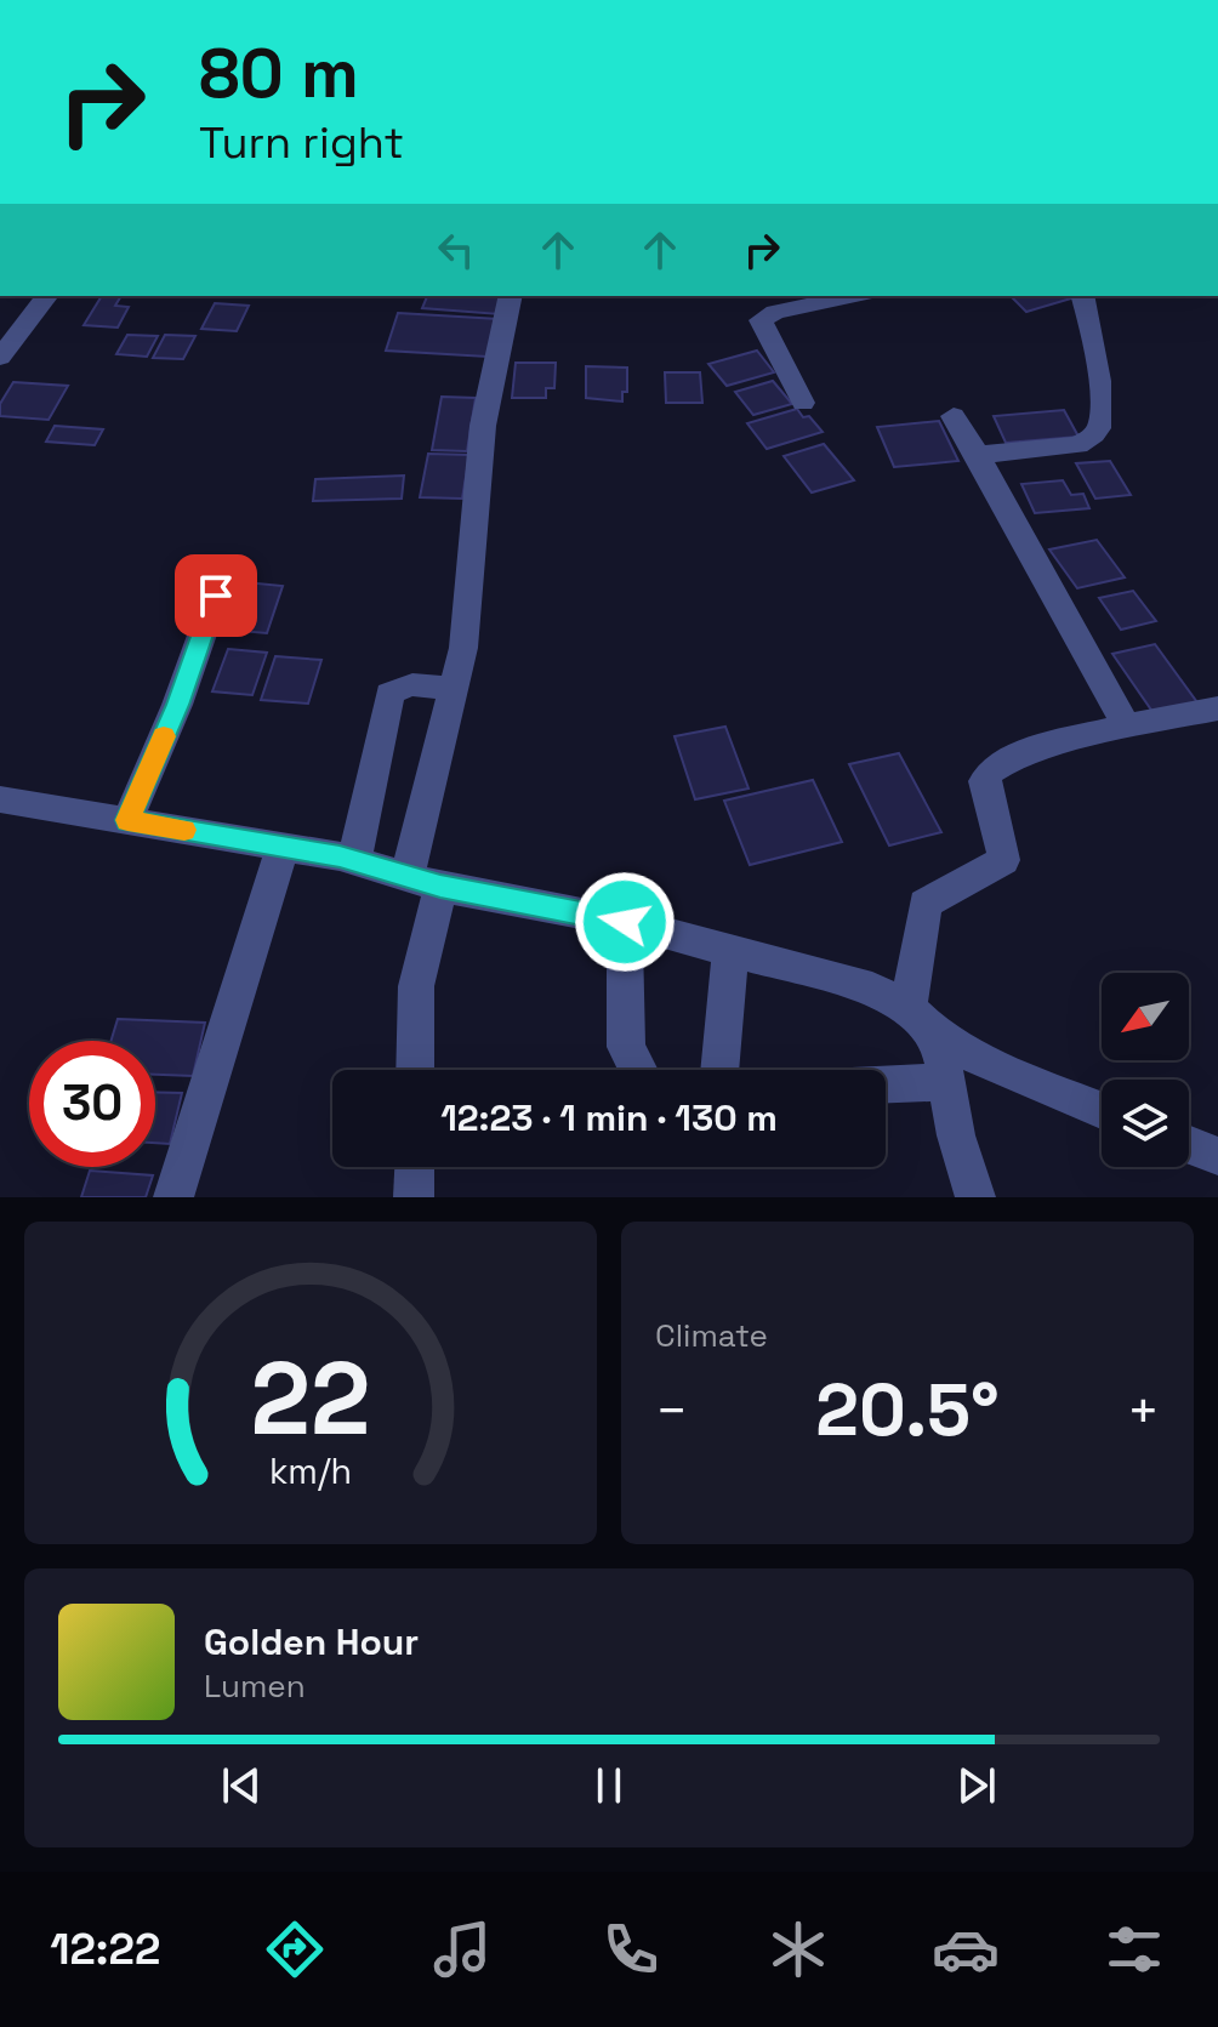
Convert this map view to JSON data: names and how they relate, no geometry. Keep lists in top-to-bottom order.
{
  "north": "bottom left",
  "page": {
    "turn": ["80 m", "Turn right"],
    "limit": "30",
    "trip": "12:23 · 1 min · 130 m",
    "tile": "Climate",
    "heat": ["−", "20.5°", "+"],
    "song": ["Golden Hour", "Lumen"],
    "tabs": "12:22",
    "gauge": ["22", "km/h"]
  }
}
